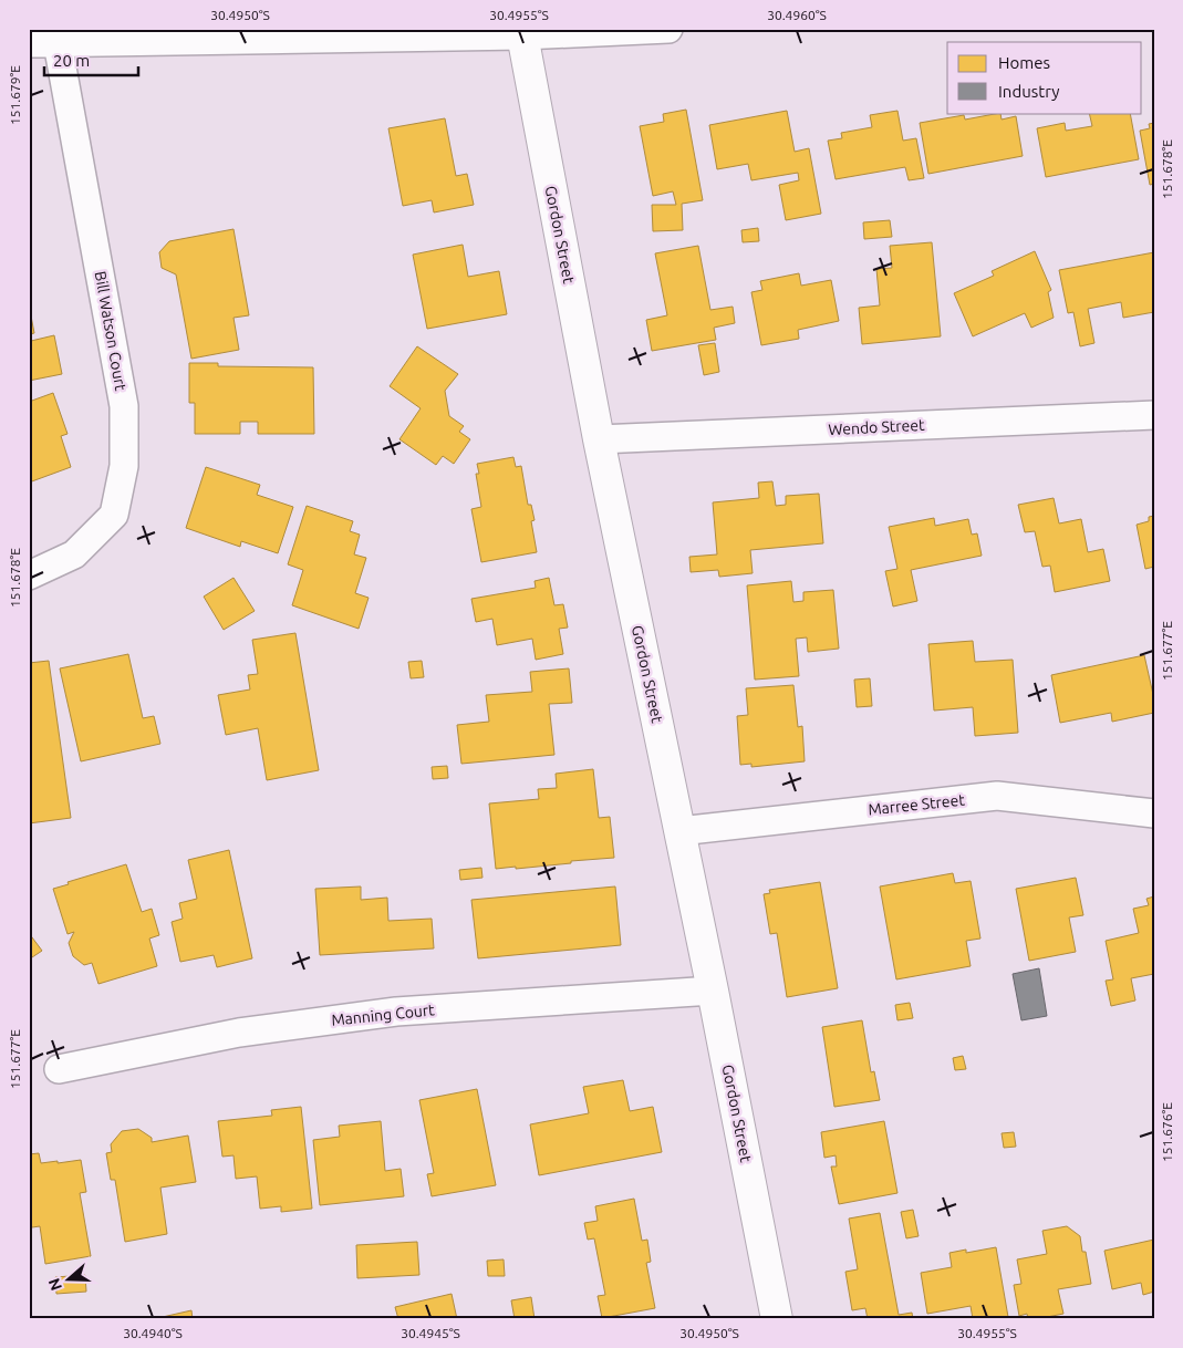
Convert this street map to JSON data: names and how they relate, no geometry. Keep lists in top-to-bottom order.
{
  "streets": {
    "street": [
      "Gordon Street",
      "Bill Watson Court",
      "Wendo Street",
      "Marree Street",
      "Manning Court"
    ]
  },
  "crossings": [
    ["Gordon Street", "Wendo Street"],
    ["Gordon Street", "Marree Street"],
    ["Gordon Street", "Manning Court"]
  ],
  "legend": ["Homes", "Industry"],
  "scale_bar": "20 m",
  "north": "left",
  "coordinates": [
    "30.4950°S",
    "30.4955°S",
    "30.4960°S",
    "151.679°E",
    "151.678°E",
    "151.677°E",
    "151.676°E",
    "30.4940°S",
    "30.4945°S"
  ]
}
